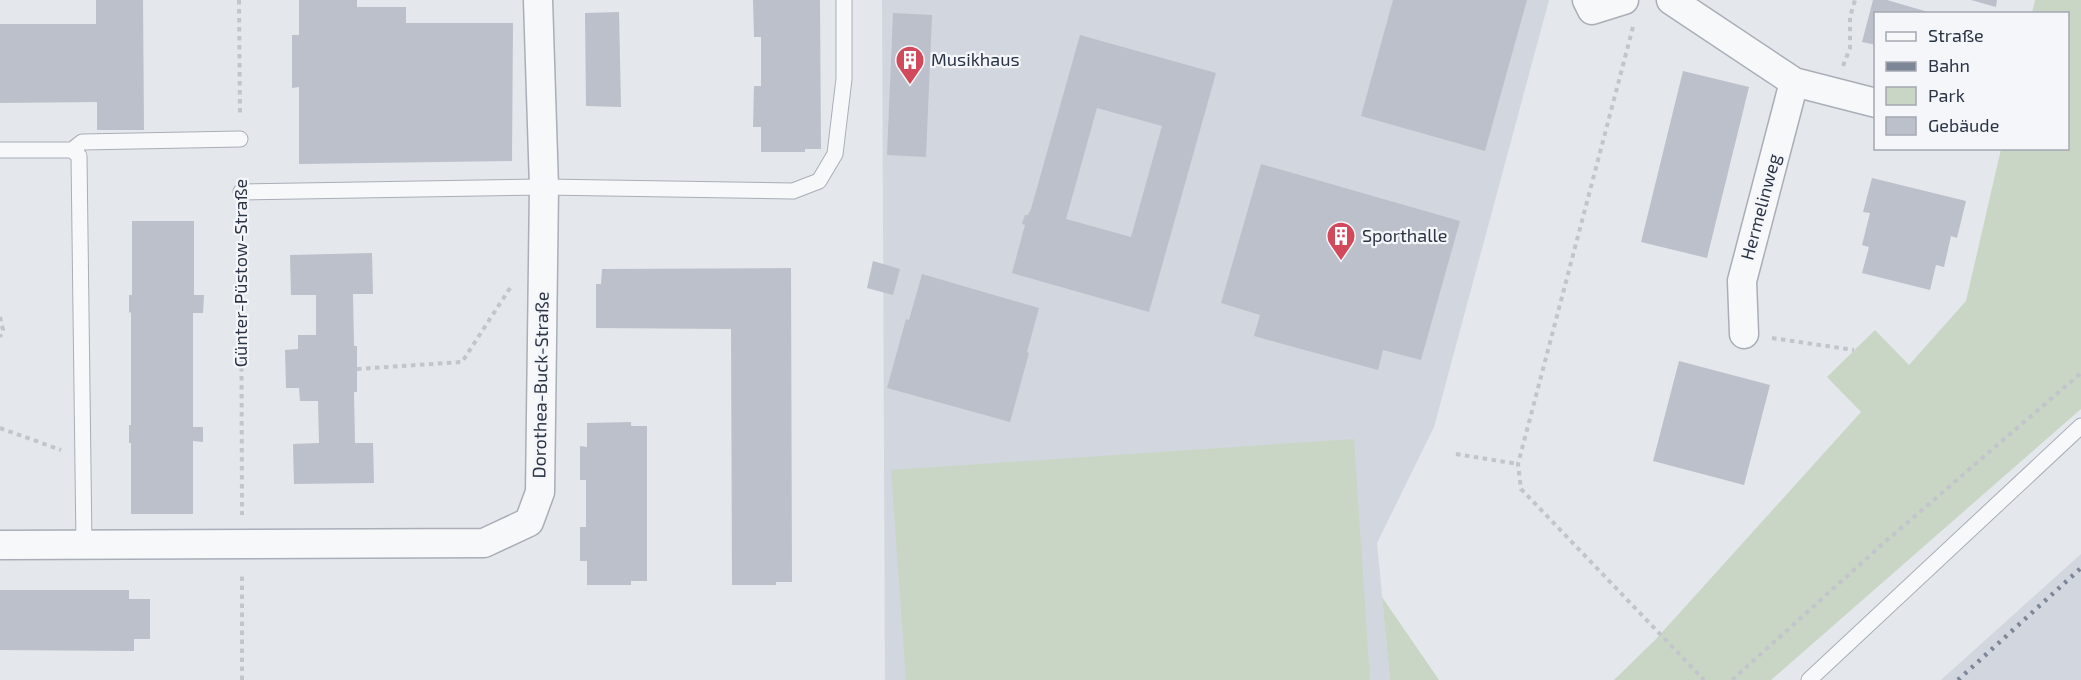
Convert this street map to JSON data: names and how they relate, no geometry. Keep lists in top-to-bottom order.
{
  "streets": {
    "street": ["Hermelinweg", "Dorothea-Buck-Straße"],
    "path": ["Günter-Püstow-Straße"]
  },
  "crossings": [
    ["Günter-Püstow-Straße", "Dorothea-Buck-Straße"]
  ],
  "places": {
    "building": ["Musikhaus", "Sporthalle"]
  },
  "legend": [
    "Straße",
    "Bahn",
    "Park",
    "Gebäude"
  ]
}
